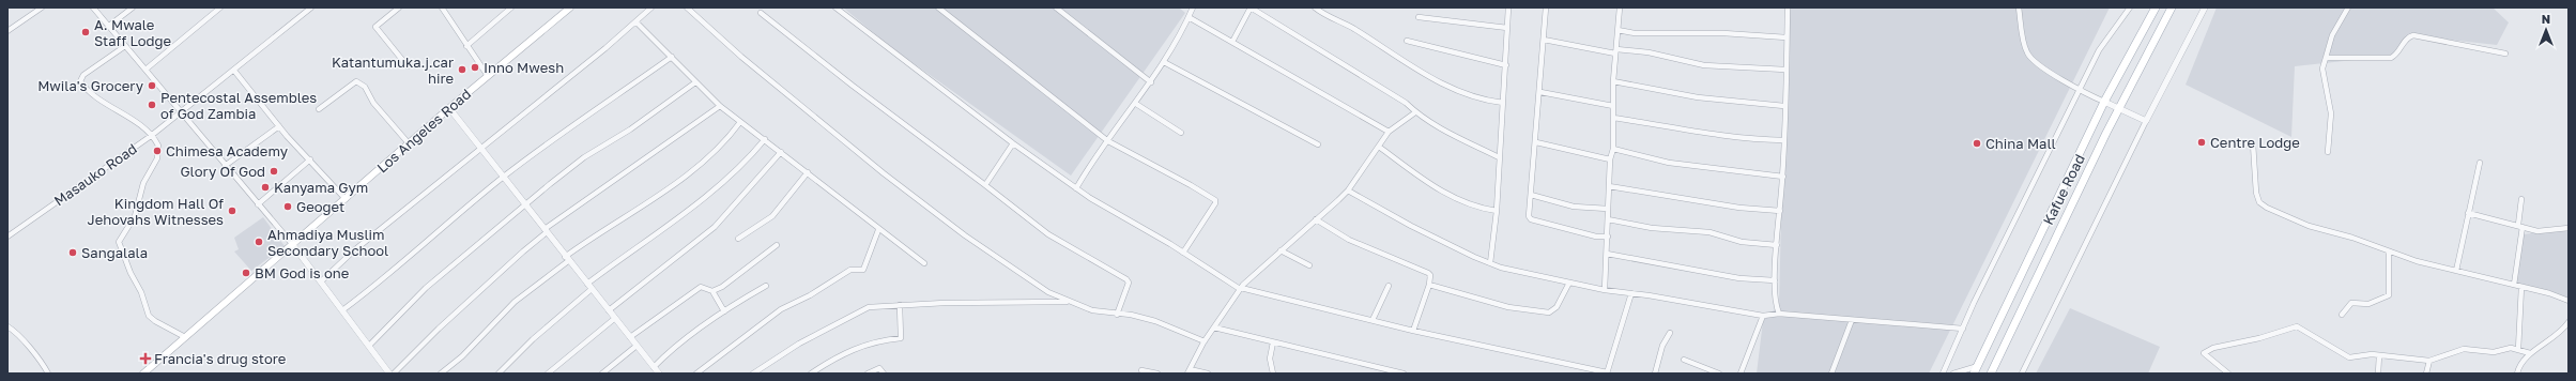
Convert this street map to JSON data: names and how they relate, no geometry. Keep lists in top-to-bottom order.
{
  "streets": {
    "main road": ["Los Angeles Road", "Kafue Road"],
    "street": ["Masauko Road"]
  },
  "places": {
    "other": [
      "A. Mwale Staff Lodge",
      "Inno Mwesh",
      "Katantumuka.j.car hire",
      "Mwila's Grocery",
      "Pentecostal Assembles of God Zambia",
      "Centre Lodge",
      "China Mall",
      "Chimesa Academy",
      "Glory Of God",
      "Kanyama Gym",
      "Geoget",
      "Kingdom Hall Of Jehovahs Witnesses",
      "Ahmadiya Muslim Secondary School",
      "Sangalala",
      "BM God is one"
    ],
    "health": ["Francia's drug store"]
  },
  "north": "top"
}
